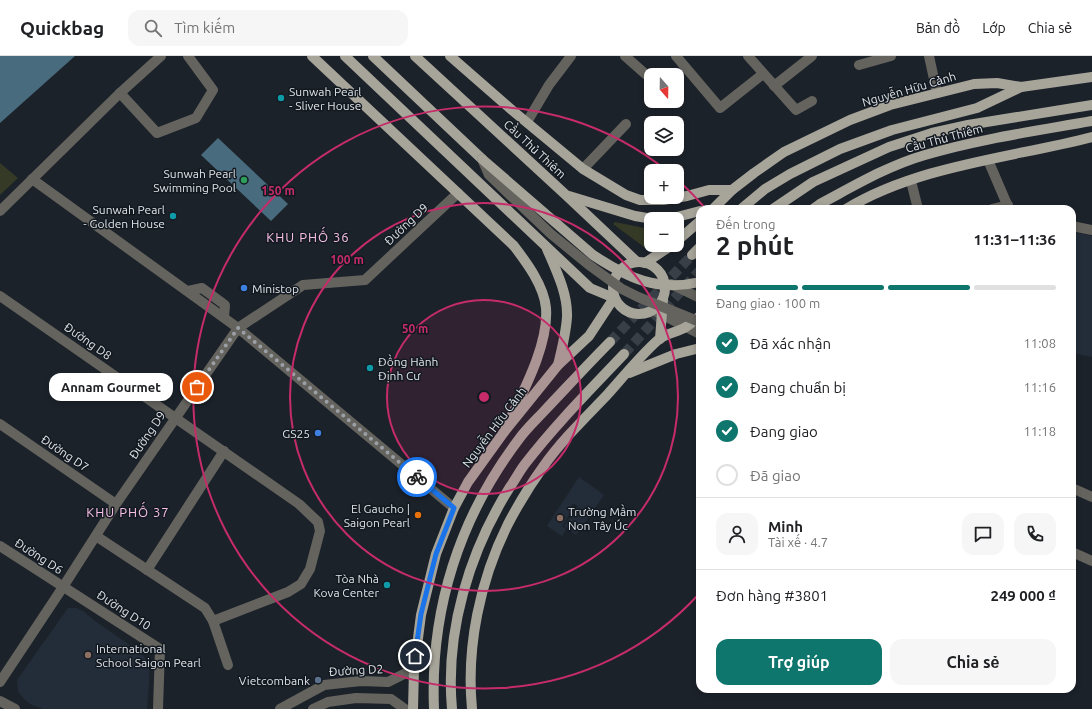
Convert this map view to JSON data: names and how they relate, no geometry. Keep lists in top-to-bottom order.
{
  "streets": {
    "main road": ["Nguyễn Hữu Cảnh", "Cầu Thủ Thiêm"],
    "street": [
      "Đường D9",
      "Đường D8",
      "Đường D7",
      "Đường D6",
      "Đường D10",
      "Đường D2"
    ]
  },
  "crossings": [
    ["Nguyễn Hữu Cảnh", "Cầu Thủ Thiêm"],
    ["Nguyễn Hữu Cảnh", "Đường D2"],
    ["Đường D9", "Đường D8"],
    ["Đường D9", "Đường D7"],
    ["Đường D9", "Đường D6"],
    ["Đường D9", "Đường D10"],
    ["Đường D6", "Đường D10"]
  ],
  "districts": ["KHU PHỐ 36", "KHU PHỐ 37"],
  "places": [
    "Sunwah Pearl - Sliver House",
    "Sunwah Pearl Swimming Pool",
    "Sunwah Pearl - Golden House",
    "Ministop",
    "Đồng Hành Định Cư",
    "Annam Gourmet",
    "GS25",
    "El Gaucho | Saigon Pearl",
    "Trường Mầm Non Tây Úc",
    "Tòa Nhà Kova Center",
    "International School Saigon Pearl",
    "Vietcombank"
  ],
  "north": "bottom",
  "page": {
    "header": "Quickbag",
    "search": "Tìm kiếm",
    "nav": ["Bản đồ", "Lớp", "Chia sẻ"],
    "map_buttons": ["+", "−"],
    "heading": ["2 phút", "Đến trong", "11:31–11:36"],
    "panel": [
      "Minh",
      "Tài xế · 4.7",
      "Đơn hàng #3801",
      "249 000 ₫"
    ],
    "bar": "Đang giao · 100 m",
    "list": [
      ["Đã xác nhận", "11:08"],
      ["Đang chuẩn bị", "11:16"],
      ["Đang giao", "11:18"],
      "Đã giao"
    ],
    "bubble": "Annam Gourmet",
    "buttons": ["Trợ giúp", "Chia sẻ"]
  },
  "rings": ["150 m", "100 m", "50 m"]
}
